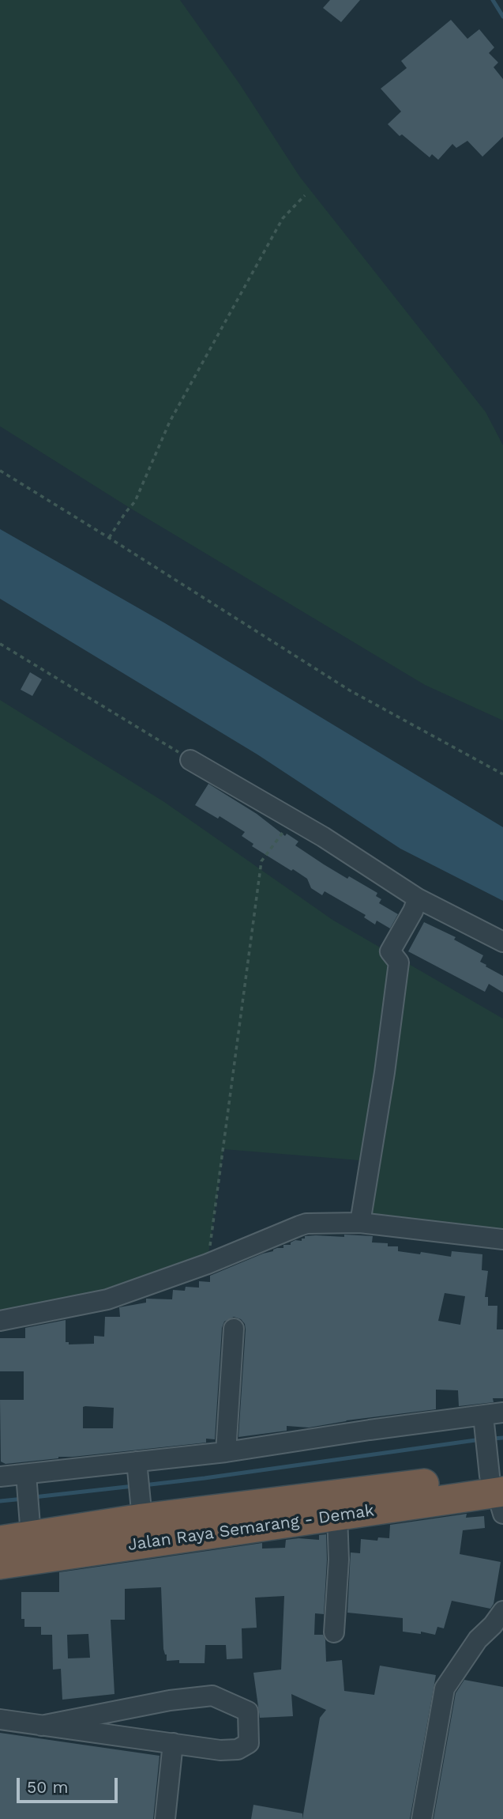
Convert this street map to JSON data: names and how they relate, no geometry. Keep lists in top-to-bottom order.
{
  "streets": {
    "highway": ["Jalan Raya Semarang - Demak"]
  },
  "scale_bar": "50 m"
}
